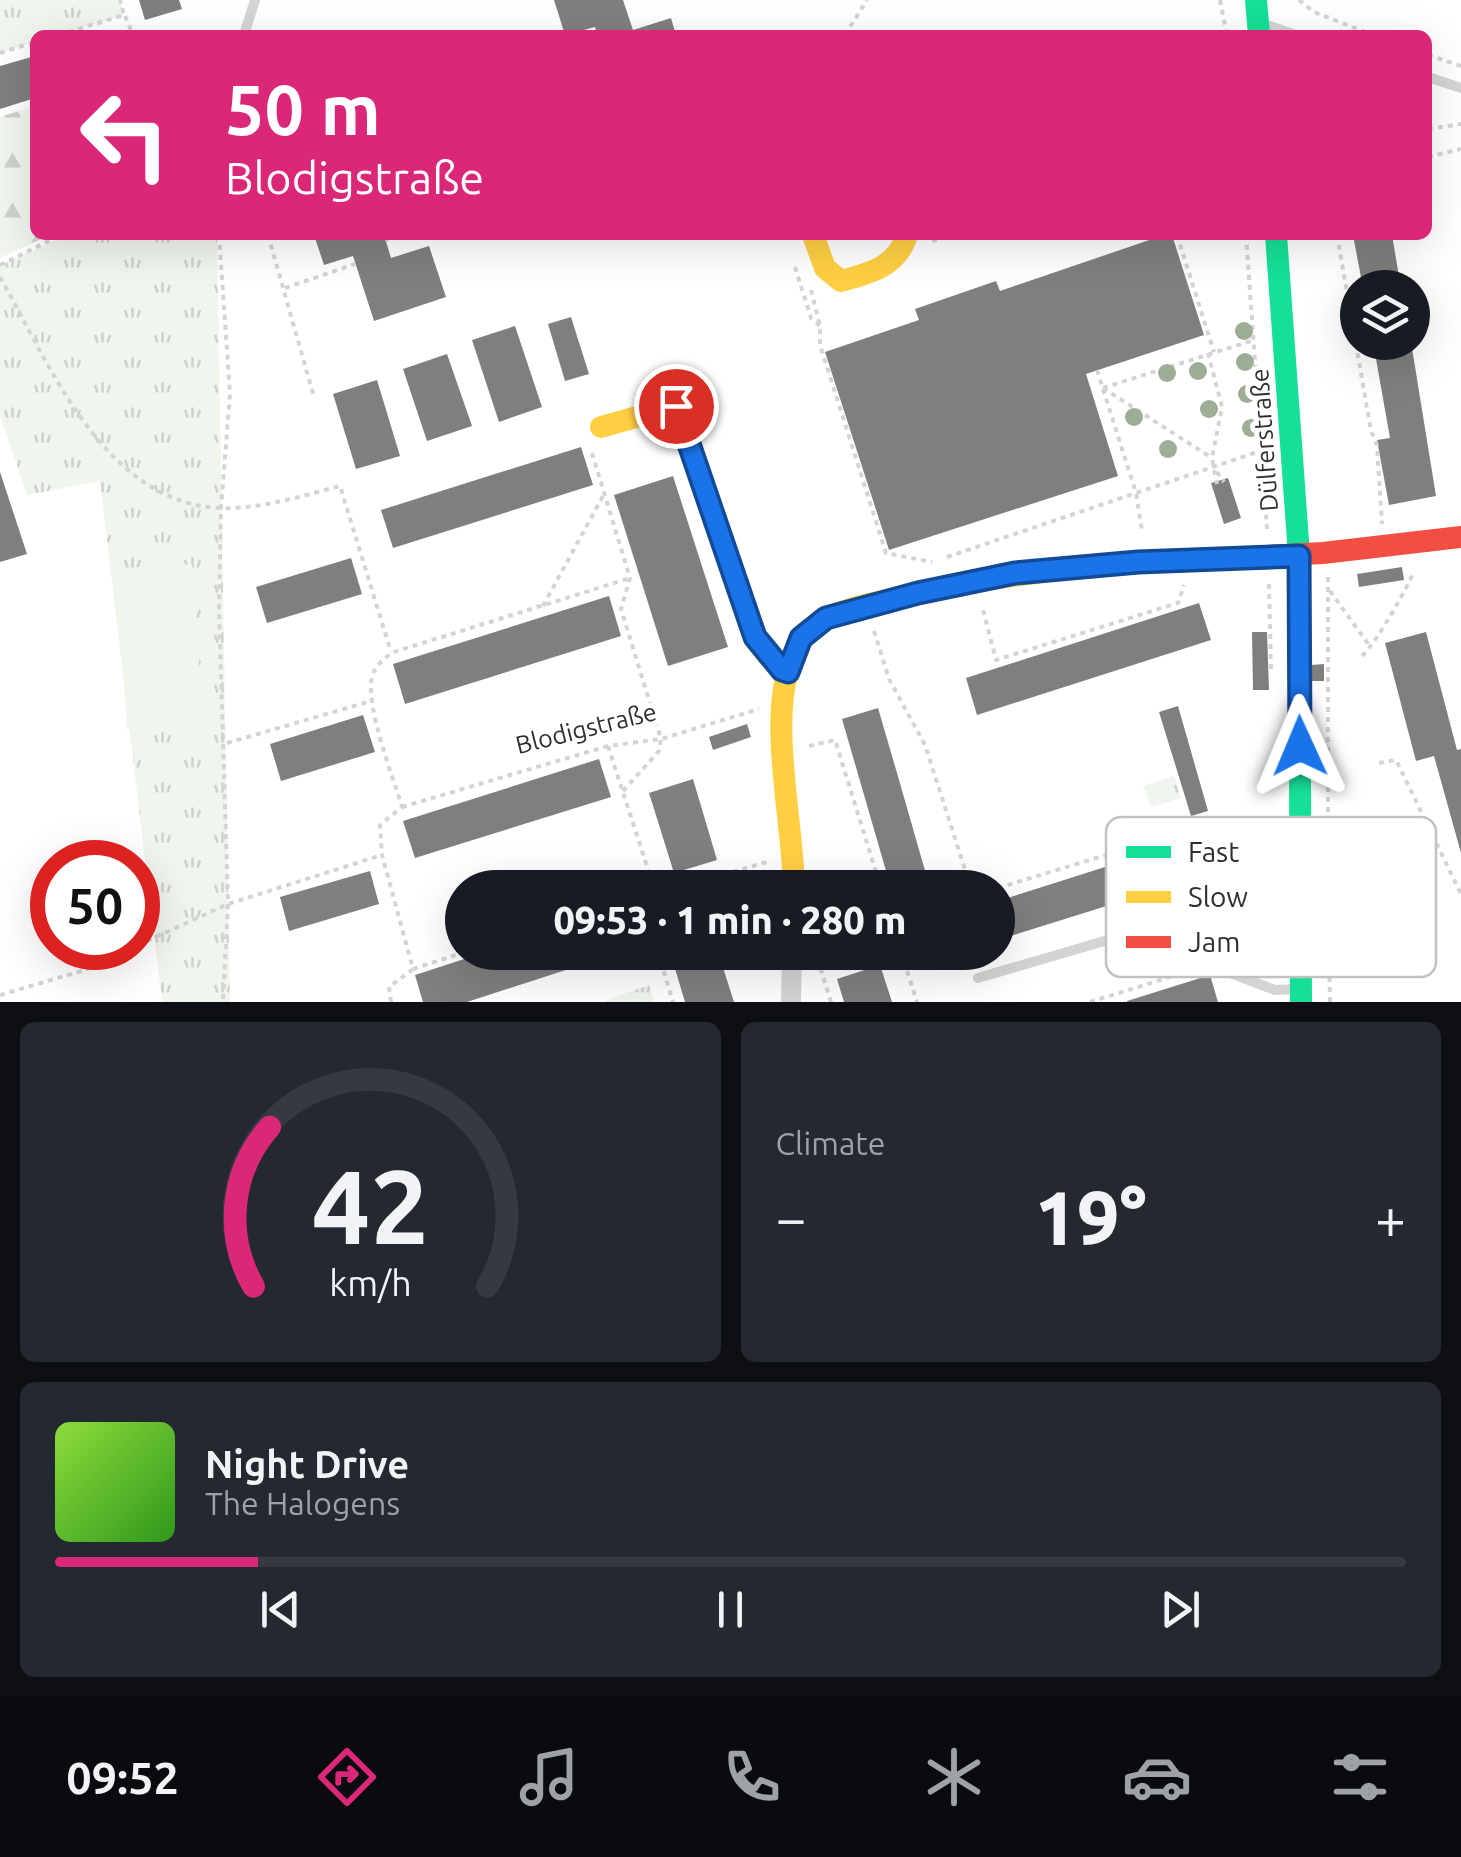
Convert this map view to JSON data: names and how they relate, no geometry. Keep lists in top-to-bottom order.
{
  "streets": {
    "street": ["Dülferstraße"],
    "path": ["Blodigstraße"]
  },
  "legend": ["Fast", "Slow", "Jam"],
  "page": {
    "turn": ["50 m", "Blodigstraße"],
    "limit": "50",
    "trip": "09:53 · 1 min · 280 m",
    "tile": "Climate",
    "heat": ["−", "19°", "+"],
    "song": ["Night Drive", "The Halogens"],
    "tabs": "09:52",
    "gauge": ["42", "km/h"]
  }
}
